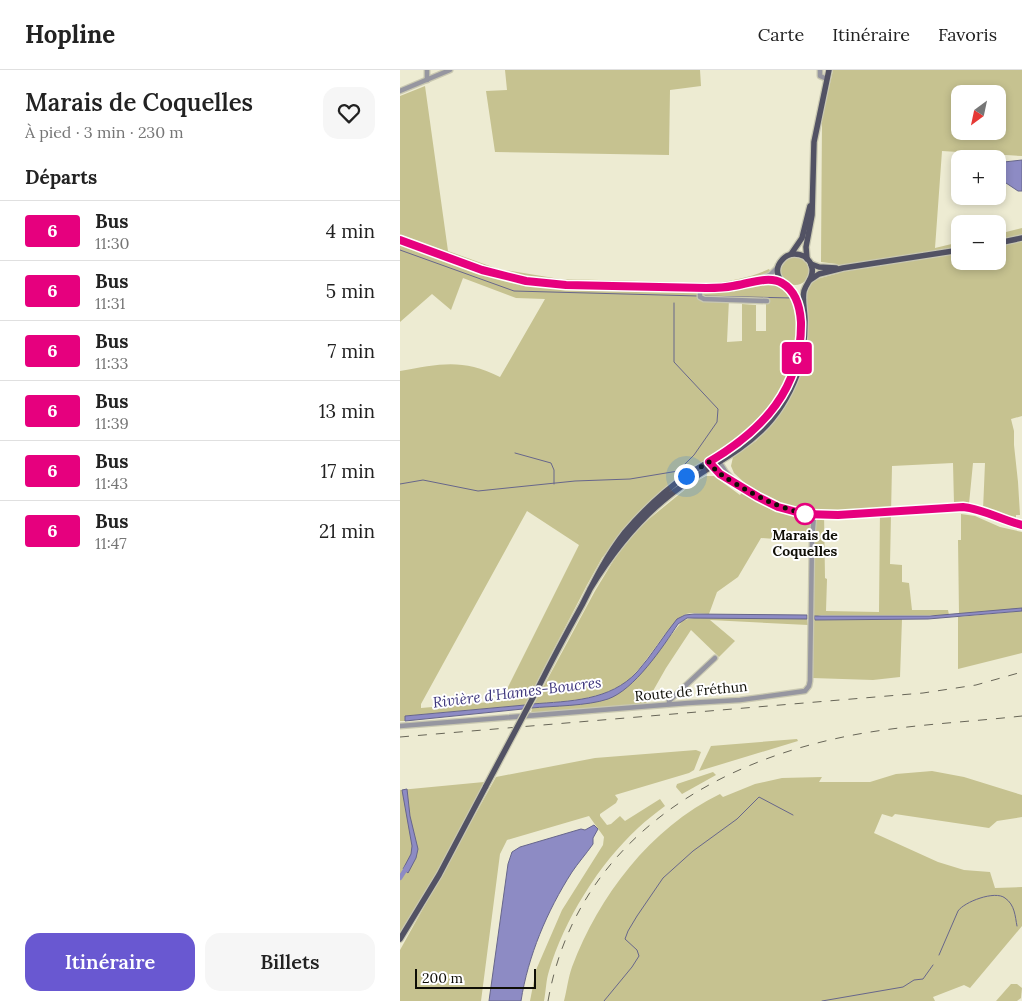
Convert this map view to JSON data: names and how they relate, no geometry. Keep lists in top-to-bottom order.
{
  "streets": {
    "street": ["Route de Fréthun"]
  },
  "water": ["Rivière d'Hames-Boucres"],
  "places": ["Marais de Coquelles"],
  "lines": ["bus line 6"],
  "scale_bar": "200 m",
  "north": "bottom left",
  "page": {
    "header": "Hopline",
    "nav": ["Carte", "Itinéraire", "Favoris"],
    "heading": [
      ["Marais de Coquelles", "À pied · 3 min · 230 m"],
      "Départs"
    ],
    "on_map": "6",
    "map_buttons": ["+", "−"],
    "list": [
      {
        "mark": "6",
        "name": "Bus",
        "note": "11:30",
        "value": "4 min"
      },
      {
        "mark": "6",
        "name": "Bus",
        "note": "11:31",
        "value": "5 min"
      },
      {
        "mark": "6",
        "name": "Bus",
        "note": "11:33",
        "value": "7 min"
      },
      {
        "mark": "6",
        "name": "Bus",
        "note": "11:39",
        "value": "13 min"
      },
      {
        "mark": "6",
        "name": "Bus",
        "note": "11:43",
        "value": "17 min"
      },
      {
        "mark": "6",
        "name": "Bus",
        "note": "11:47",
        "value": "21 min"
      }
    ],
    "buttons": ["Itinéraire", "Billets"],
    "scale": "200 m"
  }
}
